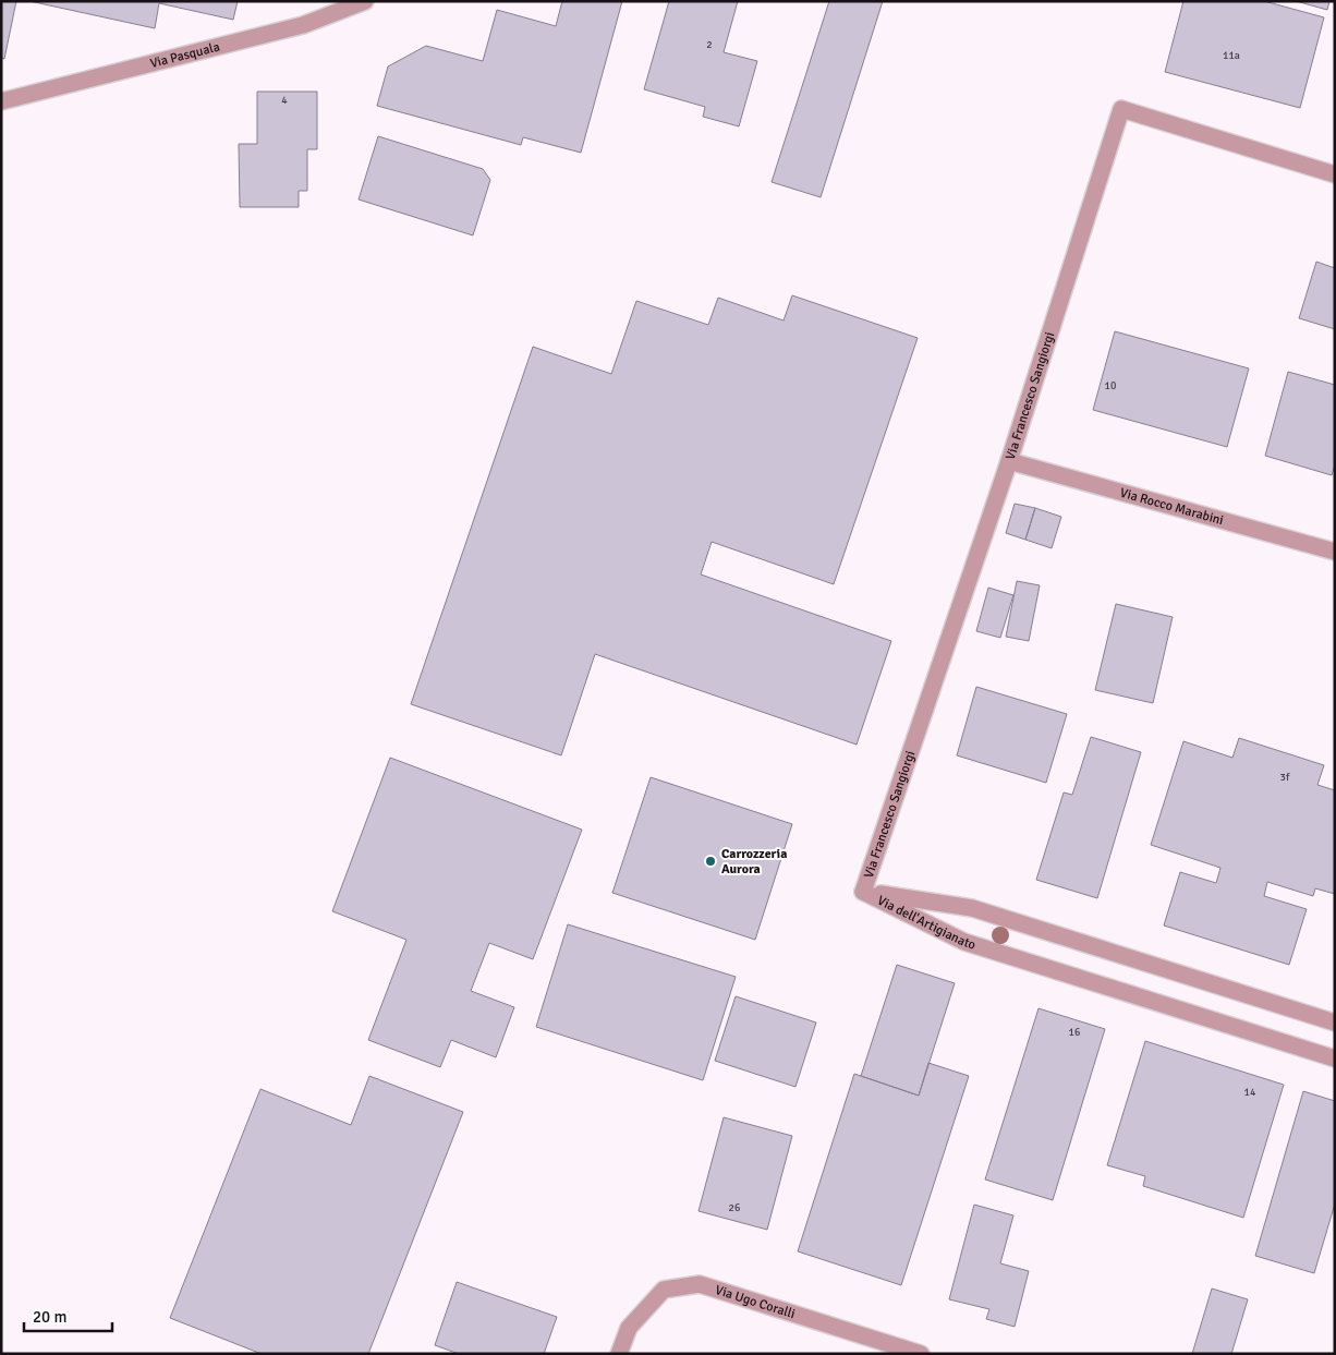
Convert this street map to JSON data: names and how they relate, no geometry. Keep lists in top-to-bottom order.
{
  "streets": {
    "street": [
      "Via Pasquala",
      "Via Francesco Sangiorgi",
      "Via Rocco Marabini",
      "Via dell'Artigianato",
      "Via Ugo Coralli"
    ]
  },
  "crossings": [
    ["Via Francesco Sangiorgi", "Via Rocco Marabini"],
    ["Via Francesco Sangiorgi", "Via dell'Artigianato"]
  ],
  "places": ["Carrozzeria Aurora"],
  "house_numbers": [
    "2",
    "11a",
    "4",
    "10",
    "3f",
    "16",
    "14",
    "26"
  ],
  "scale_bar": "20 m"
}
